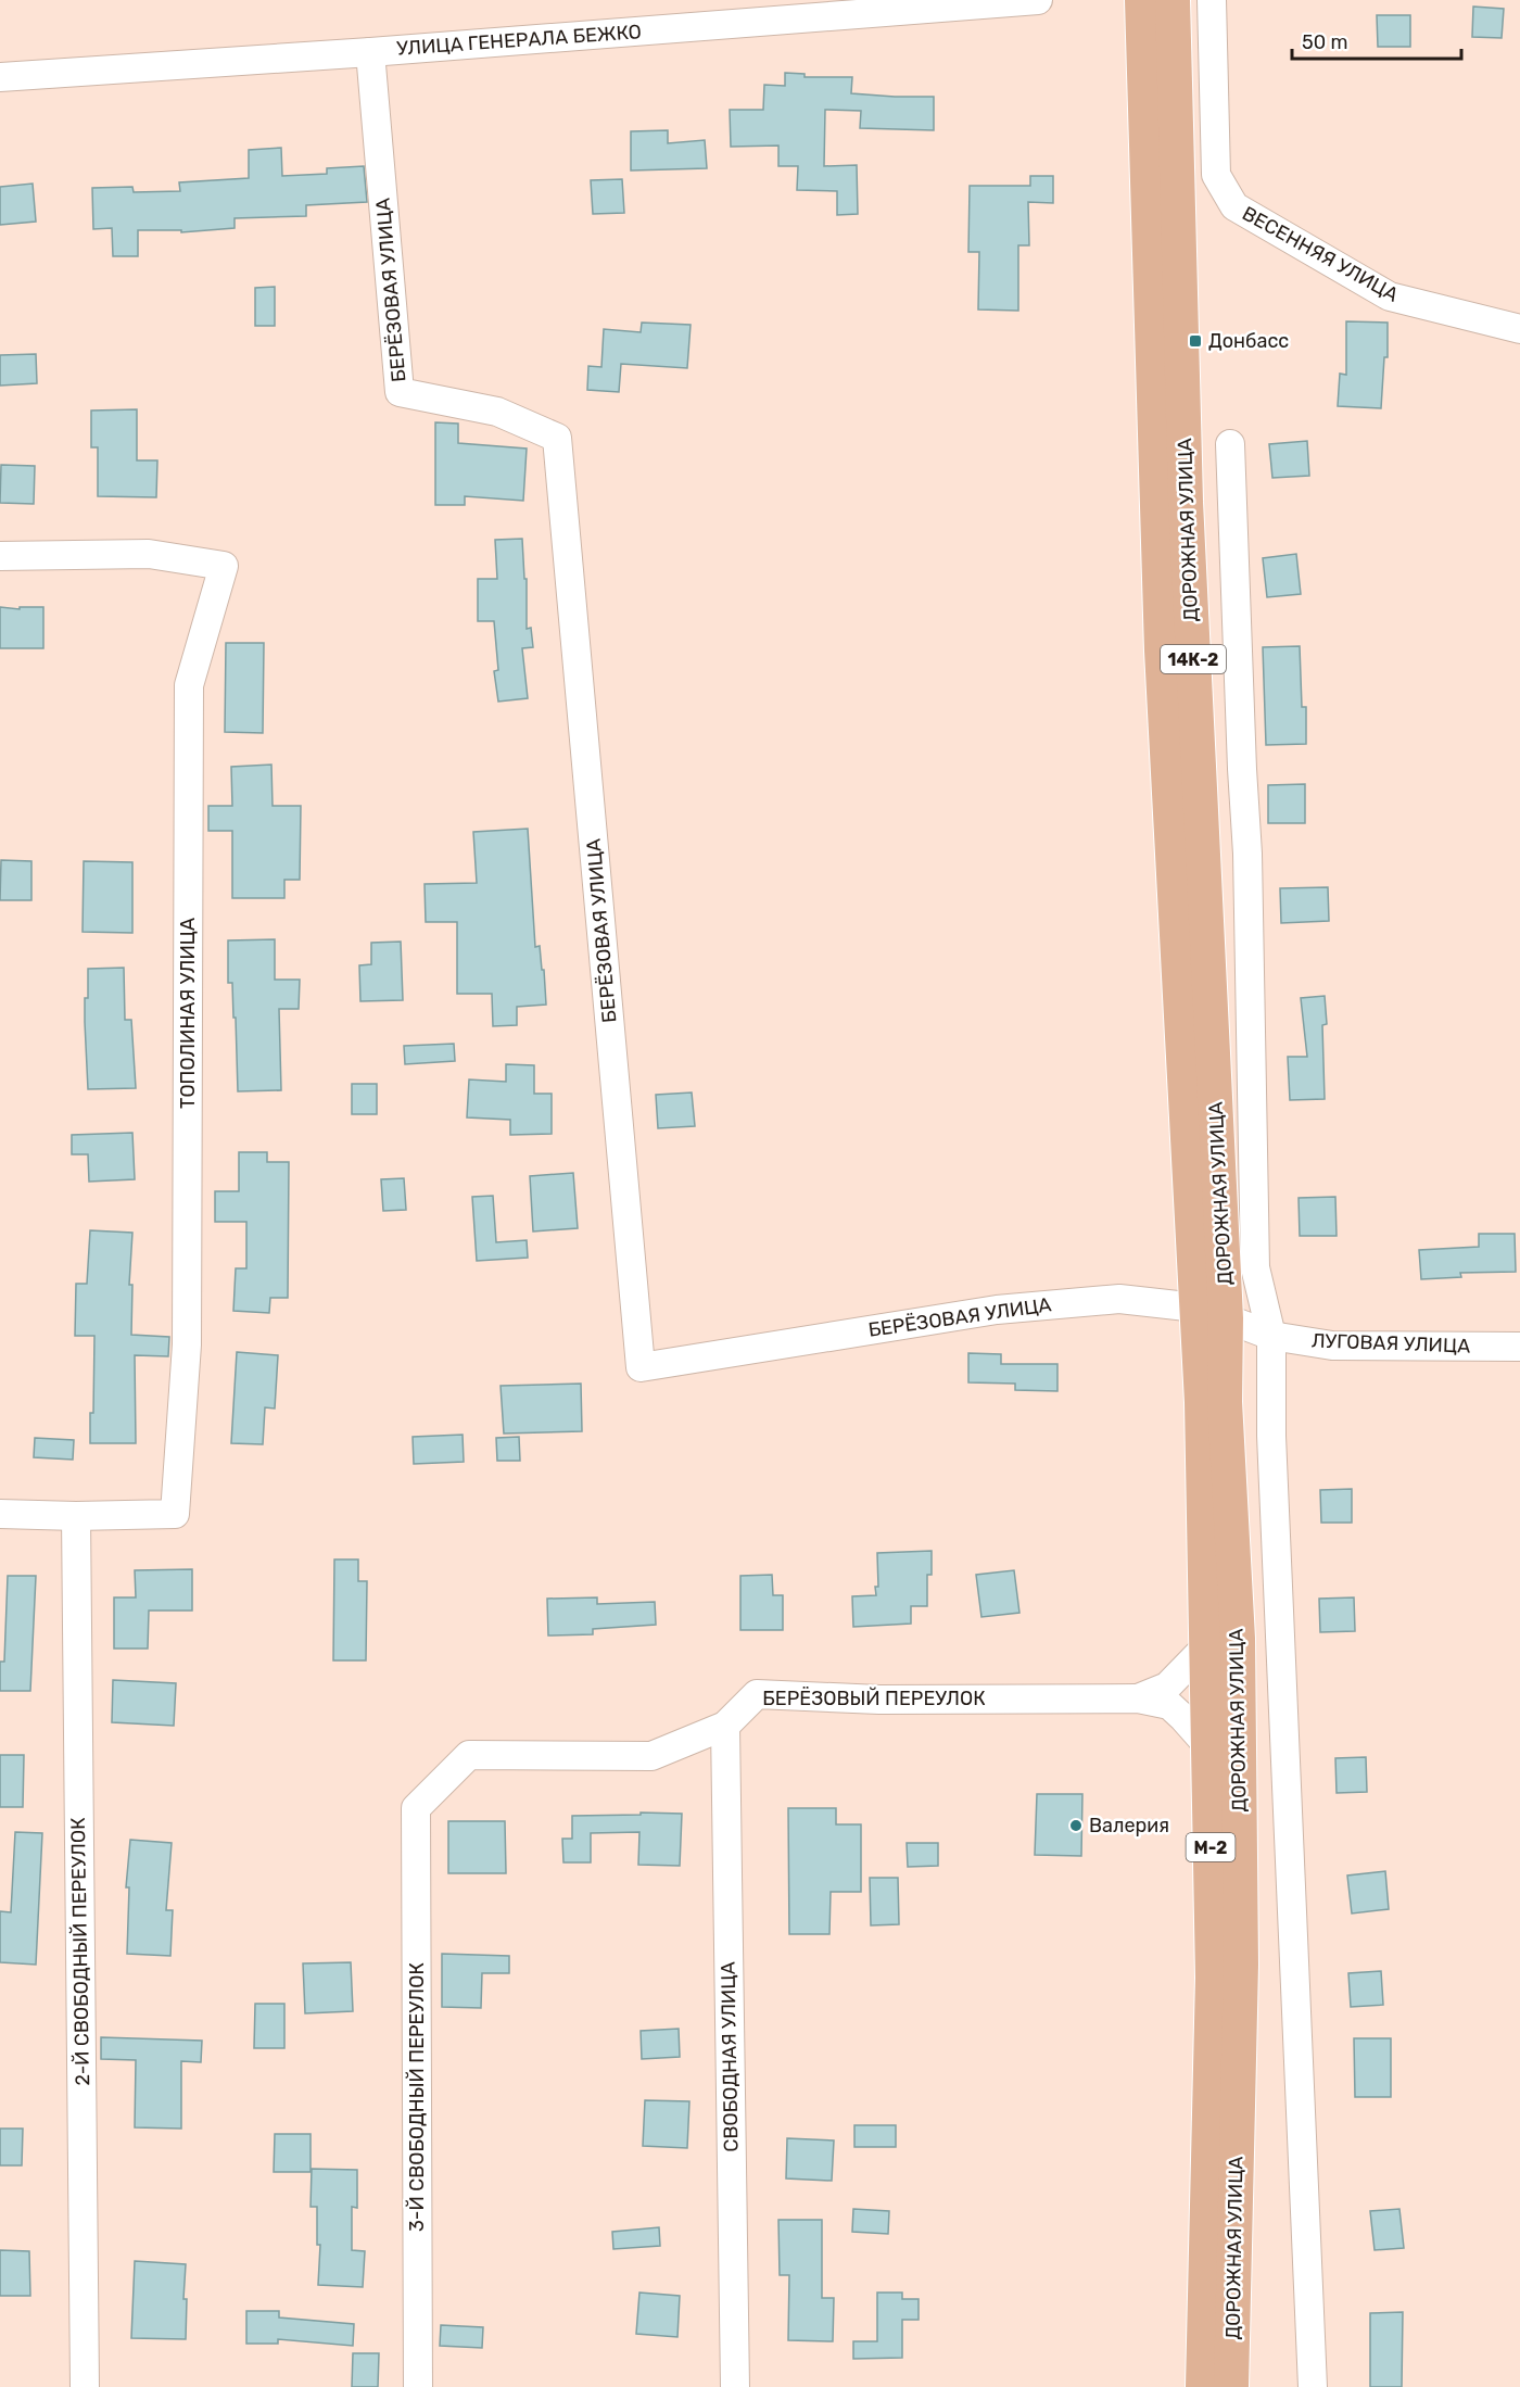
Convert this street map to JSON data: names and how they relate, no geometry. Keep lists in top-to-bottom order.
{
  "streets": {
    "main road": ["ДОРОЖНАЯ УЛИЦА", "14К-2", "М-2"],
    "street": [
      "УЛИЦА ГЕНЕРАЛА БЕЖКО",
      "ВЕСЕННЯЯ УЛИЦА",
      "БЕРЁЗОВАЯ УЛИЦА",
      "ТОПОЛИНАЯ УЛИЦА",
      "ЛУГОВАЯ УЛИЦА",
      "БЕРЁЗОВЫЙ ПЕРЕУЛОК",
      "2-Й СВОБОДНЫЙ ПЕРЕУЛОК",
      "СВОБОДНАЯ УЛИЦА",
      "3-Й СВОБОДНЫЙ ПЕРЕУЛОК"
    ]
  },
  "crossings": [
    ["УЛИЦА ГЕНЕРАЛА БЕЖКО", "БЕРЁЗОВАЯ УЛИЦА"],
    ["БЕРЁЗОВАЯ УЛИЦА", "ДОРОЖНАЯ УЛИЦА"],
    ["БЕРЁЗОВАЯ УЛИЦА", "ЛУГОВАЯ УЛИЦА"],
    ["ДОРОЖНАЯ УЛИЦА", "ЛУГОВАЯ УЛИЦА"],
    ["ДОРОЖНАЯ УЛИЦА", "БЕРЁЗОВЫЙ ПЕРЕУЛОК"],
    ["ТОПОЛИНАЯ УЛИЦА", "2-Й СВОБОДНЫЙ ПЕРЕУЛОК"],
    ["БЕРЁЗОВЫЙ ПЕРЕУЛОК", "СВОБОДНАЯ УЛИЦА"],
    ["БЕРЁЗОВЫЙ ПЕРЕУЛОК", "3-Й СВОБОДНЫЙ ПЕРЕУЛОК"]
  ],
  "places": {
    "transit": ["Донбасс"],
    "other": ["Валерия"]
  },
  "scale_bar": "50 m"
}
